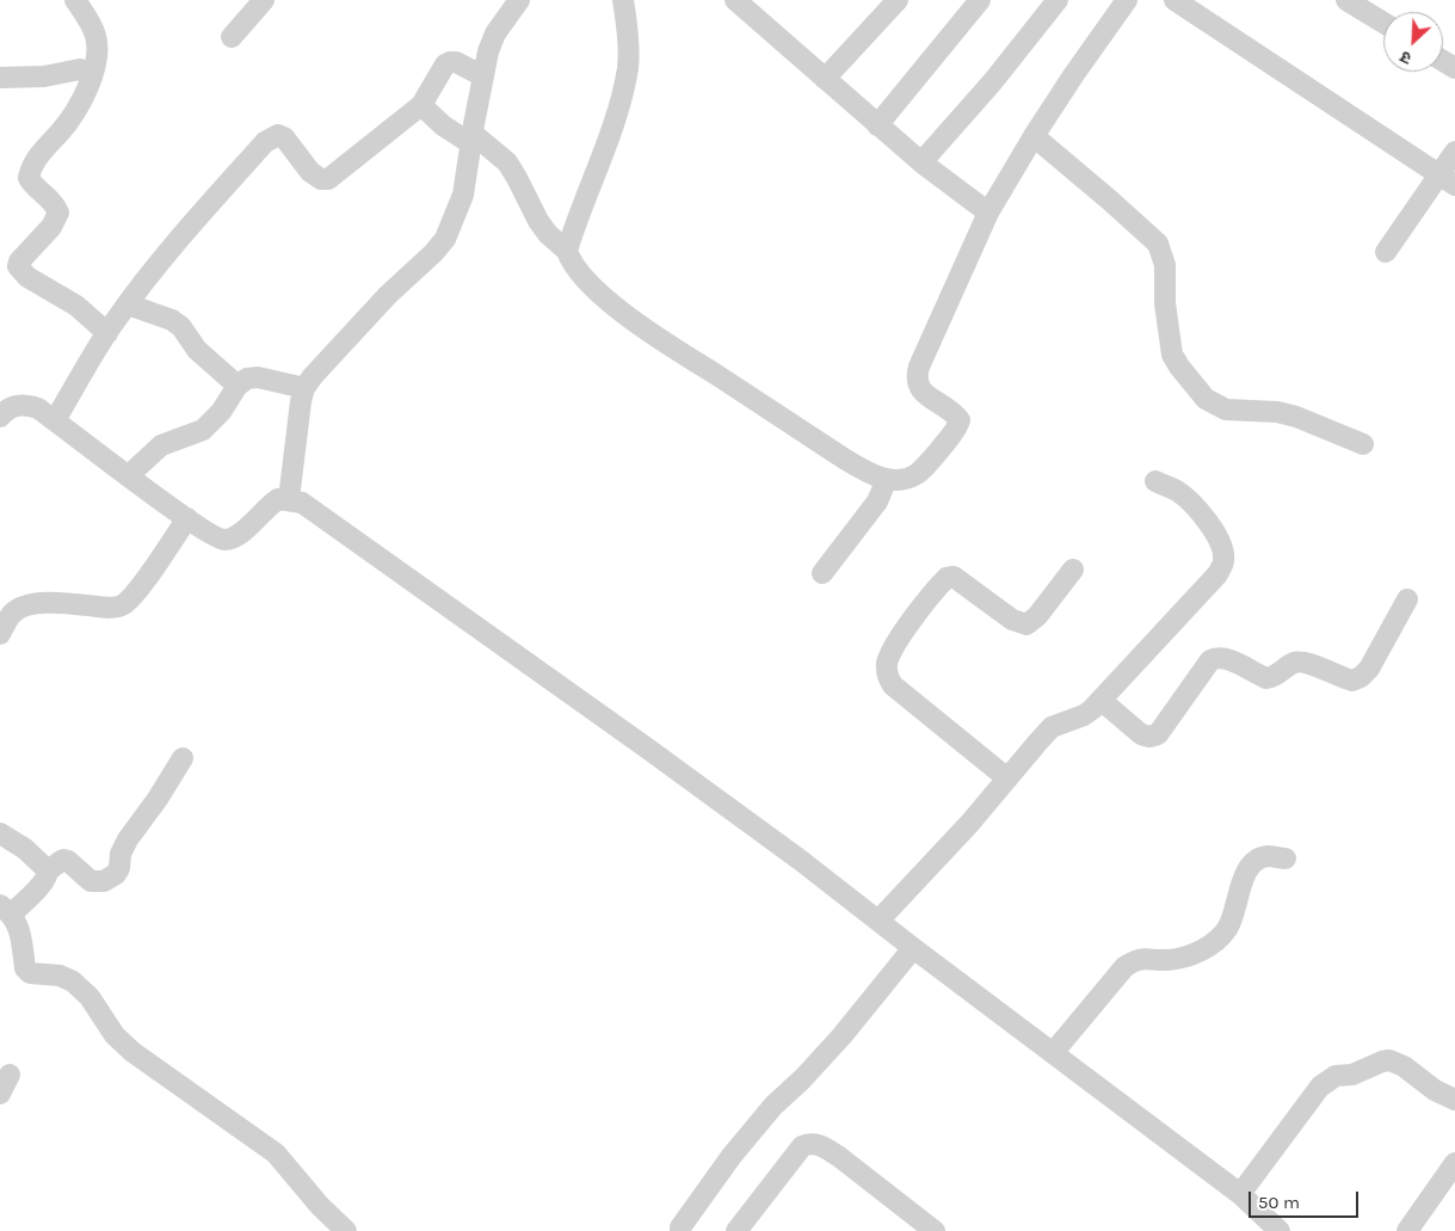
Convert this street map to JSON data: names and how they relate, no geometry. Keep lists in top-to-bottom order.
{
  "scale_bar": "50 m",
  "north": "bottom left"
}
